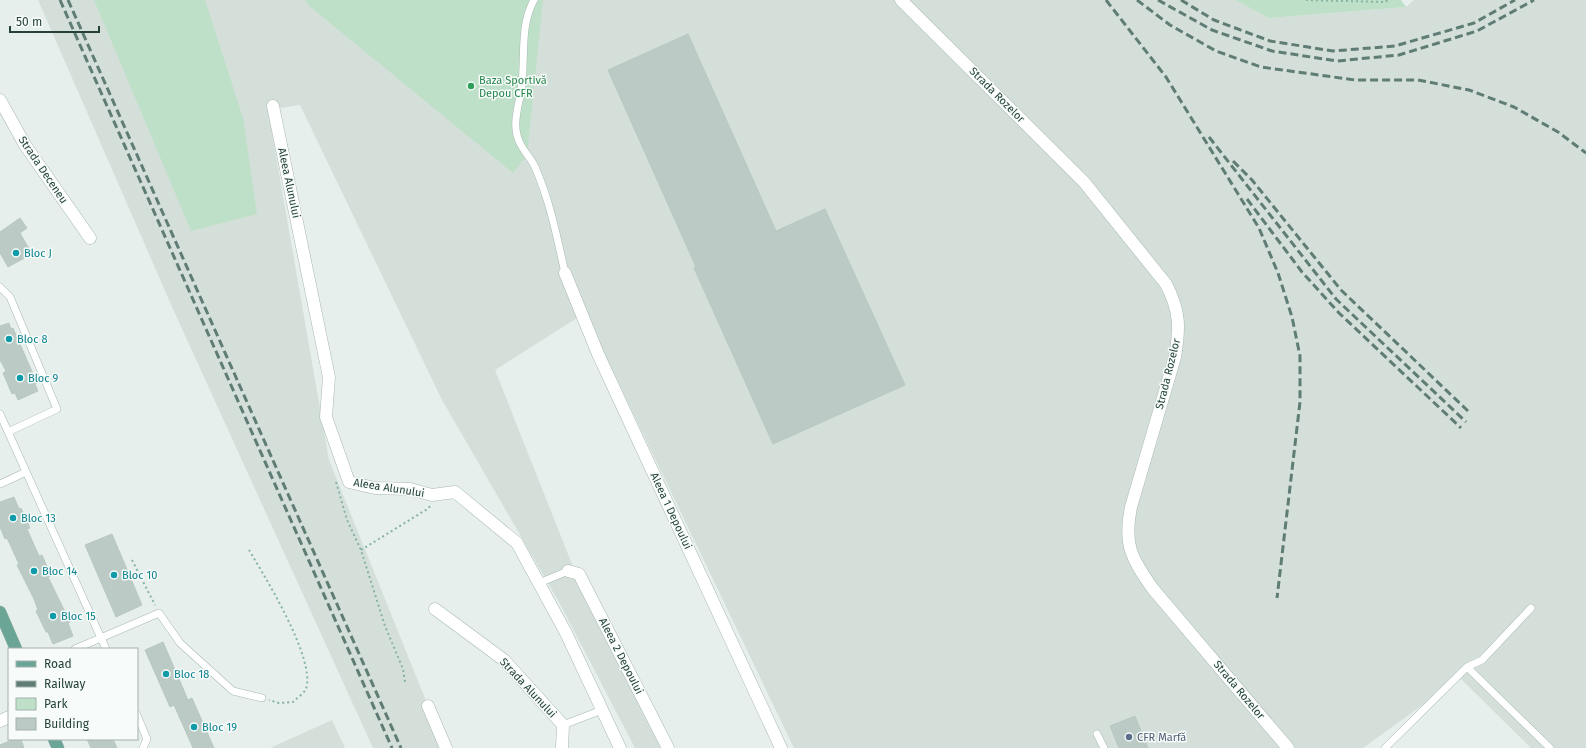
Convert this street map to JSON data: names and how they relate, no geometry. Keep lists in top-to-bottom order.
{
  "streets": {
    "street": [
      "Strada Rozelor",
      "Strada Deceneu",
      "Aleea Alunului",
      "Aleea 1 Depoului",
      "Aleea 2 Depoului",
      "Strada Alunului"
    ]
  },
  "places": [
    "Baza Sportivă Depou CFR",
    "Bloc J",
    "Bloc 8",
    "Bloc 9",
    "Bloc 13",
    "Bloc 14",
    "Bloc 10",
    "Bloc 15",
    "Bloc 18",
    "Bloc 19",
    "CFR Marfă"
  ],
  "legend": [
    "Road",
    "Railway",
    "Park",
    "Building"
  ],
  "scale_bar": "50 m"
}
